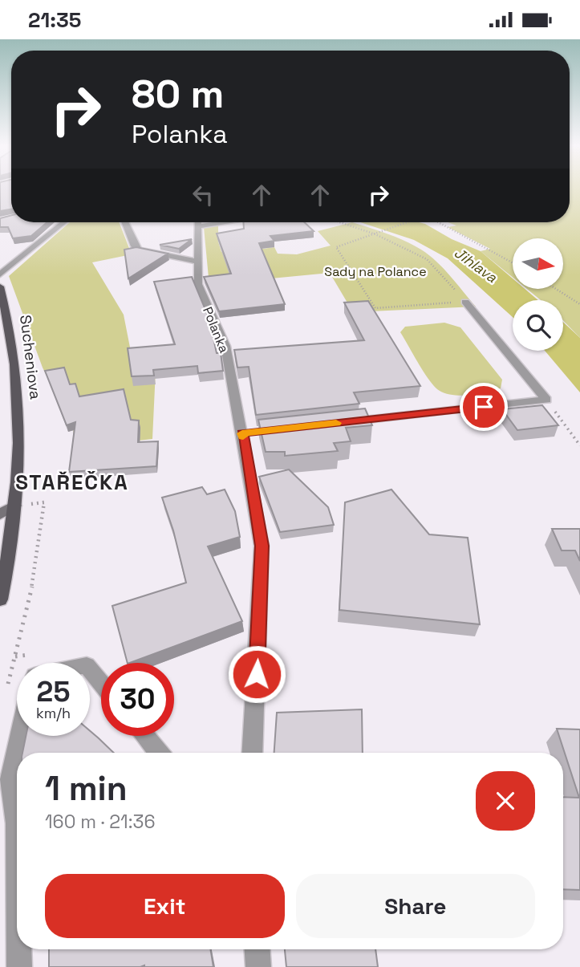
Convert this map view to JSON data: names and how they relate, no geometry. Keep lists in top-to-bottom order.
{
  "streets": {
    "main road": ["Sucheniova"],
    "street": ["Polanka"]
  },
  "districts": ["STAŘEČKA"],
  "water": ["Jihlava"],
  "parks": ["Sady na Polance"],
  "north": "right",
  "page": {
    "status": "21:35",
    "turn": ["80 m", "Polanka"],
    "speed": "25 km/h",
    "limit": "30",
    "heading": ["1 min", "160 m · 21:36"],
    "buttons": ["Exit", "Share"]
  }
}
